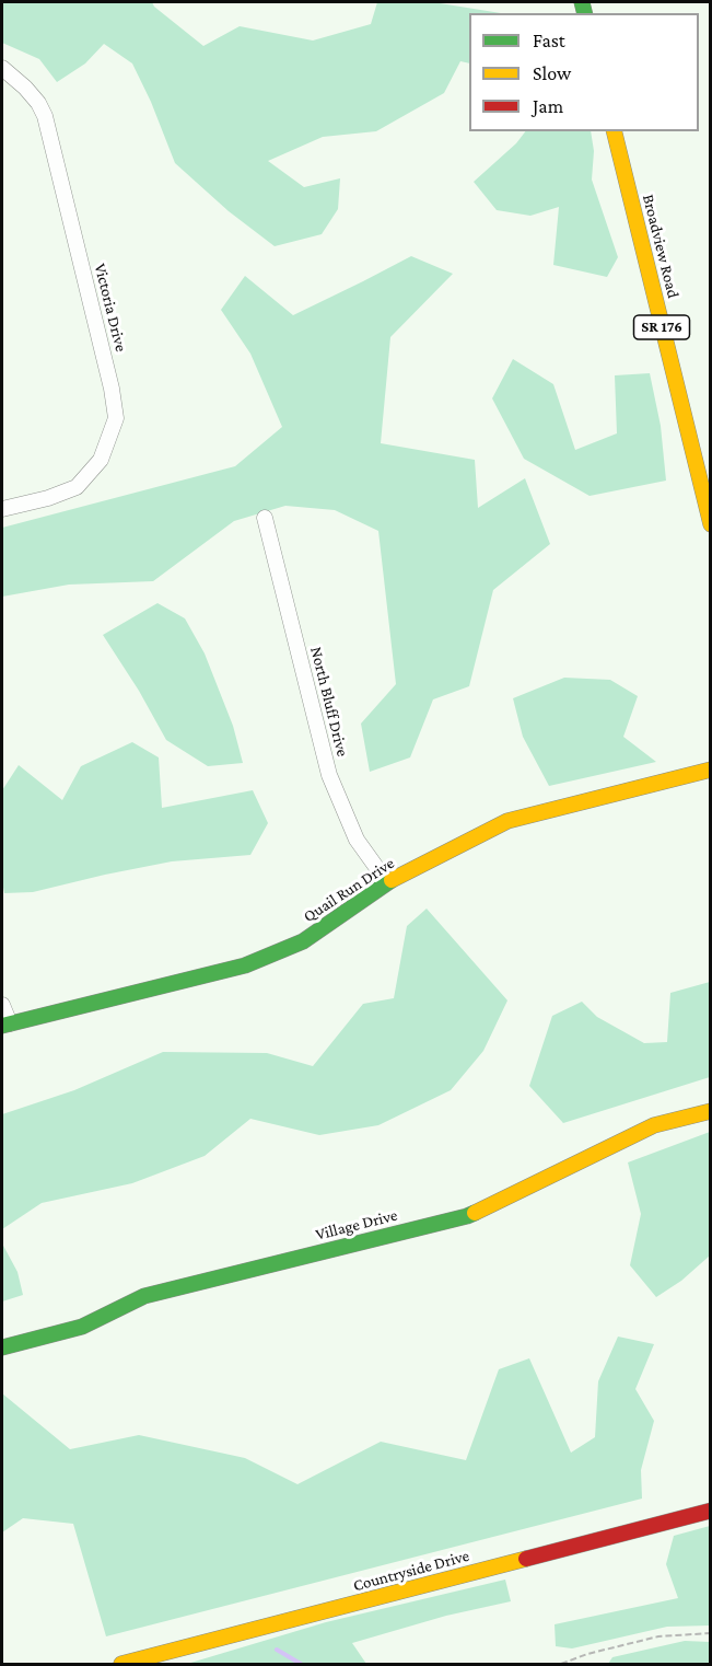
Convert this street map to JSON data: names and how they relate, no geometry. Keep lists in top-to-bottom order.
{
  "streets": {
    "street": [
      "Broadview Road",
      "Victoria Drive",
      "SR 176",
      "North Bluff Drive",
      "Quail Run Drive",
      "Village Drive",
      "Countryside Drive"
    ]
  },
  "crossings": [
    ["North Bluff Drive", "Quail Run Drive"]
  ],
  "legend": ["Fast", "Slow", "Jam"]
}
